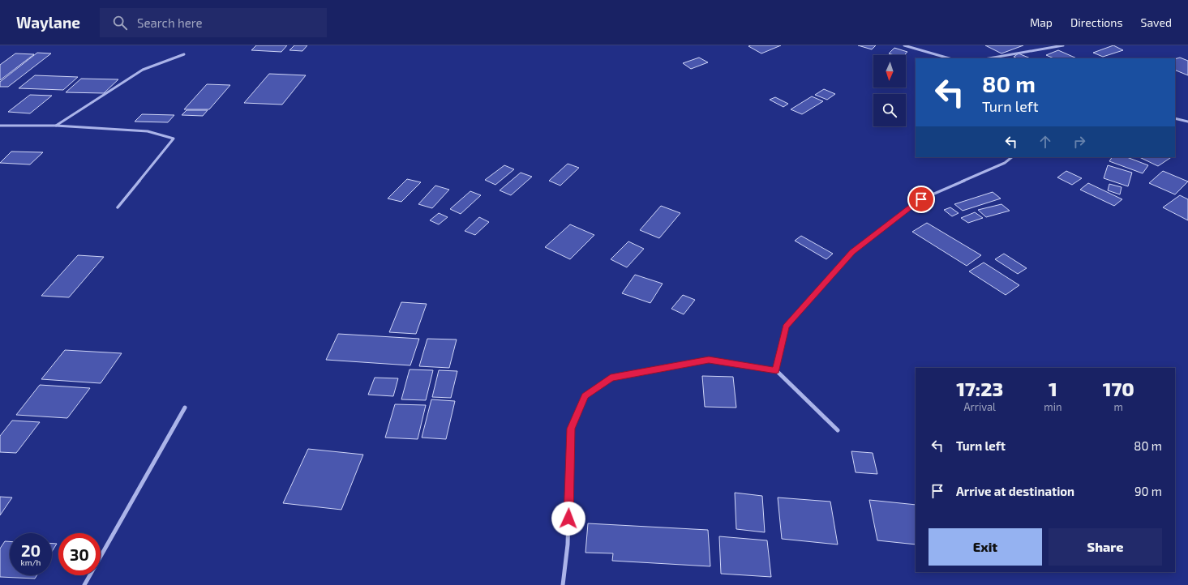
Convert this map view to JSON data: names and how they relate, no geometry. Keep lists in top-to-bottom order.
{
  "north": "bottom",
  "page": {
    "header": "Waylane",
    "search": "Search here",
    "nav": ["Map", "Directions", "Saved"],
    "turn": ["80 m", "Turn left"],
    "eta": [
      "17:23",
      "Arrival",
      "1",
      "min",
      "170",
      "m"
    ],
    "list": [
      {
        "name": "Turn left",
        "value": "80 m"
      },
      {
        "name": "Arrive at destination",
        "value": "90 m"
      }
    ],
    "buttons": ["Exit", "Share"],
    "speed": "20 km/h",
    "limit": "30"
  }
}
